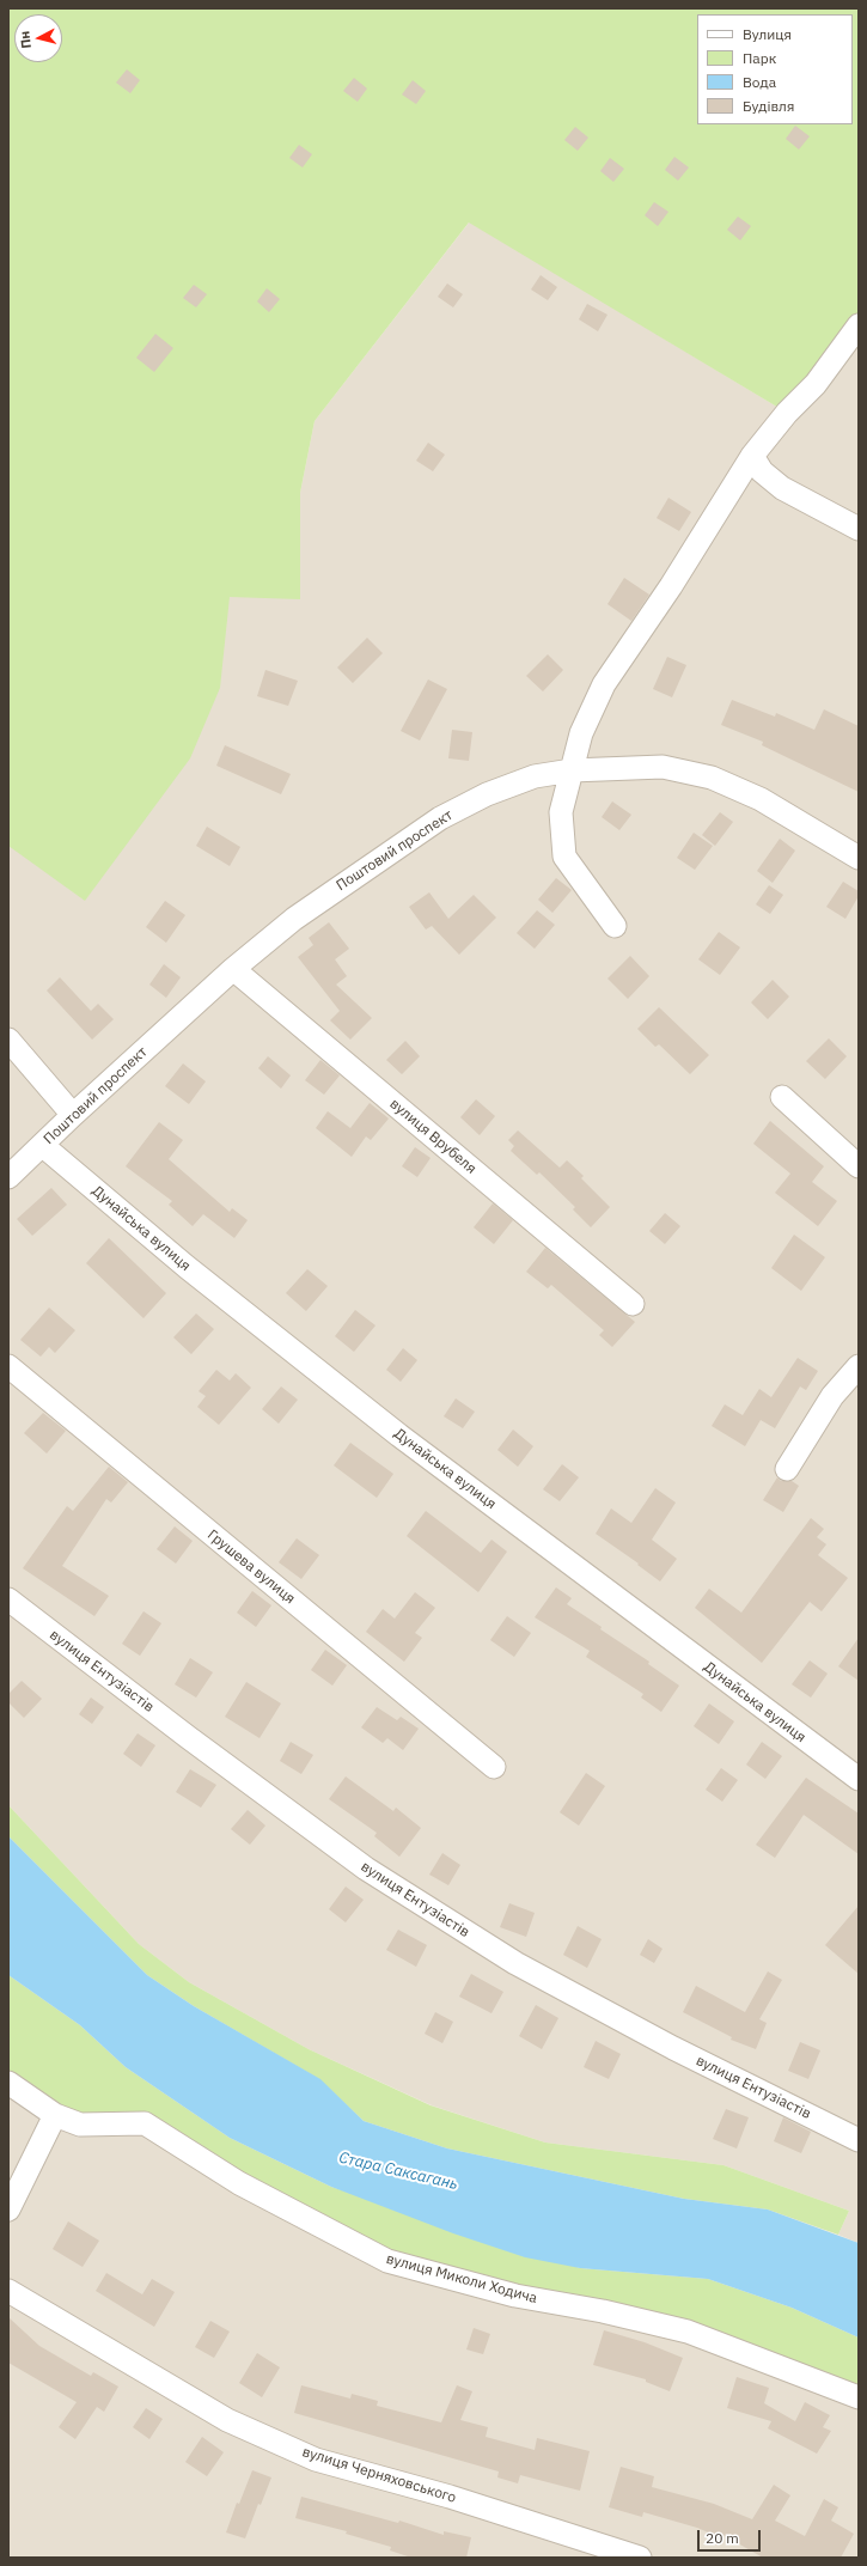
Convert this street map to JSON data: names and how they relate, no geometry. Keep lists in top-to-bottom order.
{
  "streets": {
    "street": [
      "Поштовий проспект",
      "вулиця Врубеля",
      "Дунайська вулиця",
      "Грушева вулиця",
      "вулиця Ентузіастів",
      "вулиця Миколи Ходича",
      "вулиця Черняховського"
    ]
  },
  "crossings": [
    ["Поштовий проспект", "вулиця Врубеля"],
    ["Поштовий проспект", "Дунайська вулиця"]
  ],
  "water": ["Стара Саксагань"],
  "legend": [
    "Вулиця",
    "Парк",
    "Вода",
    "Будівля"
  ],
  "scale_bar": "20 m",
  "north": "left"
}
